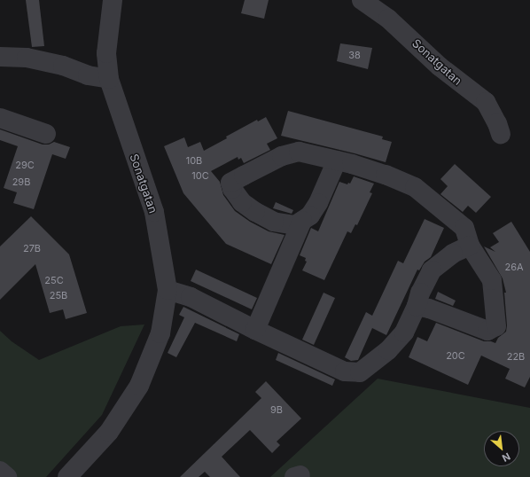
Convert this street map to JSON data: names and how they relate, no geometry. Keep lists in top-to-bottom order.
{
  "streets": {
    "street": ["Sonatgatan"]
  },
  "house_numbers": [
    "38",
    "10B",
    "29C",
    "10C",
    "29B",
    "27B",
    "26A",
    "25C",
    "25B",
    "20C",
    "22B",
    "9B"
  ],
  "north": "bottom right"
}
